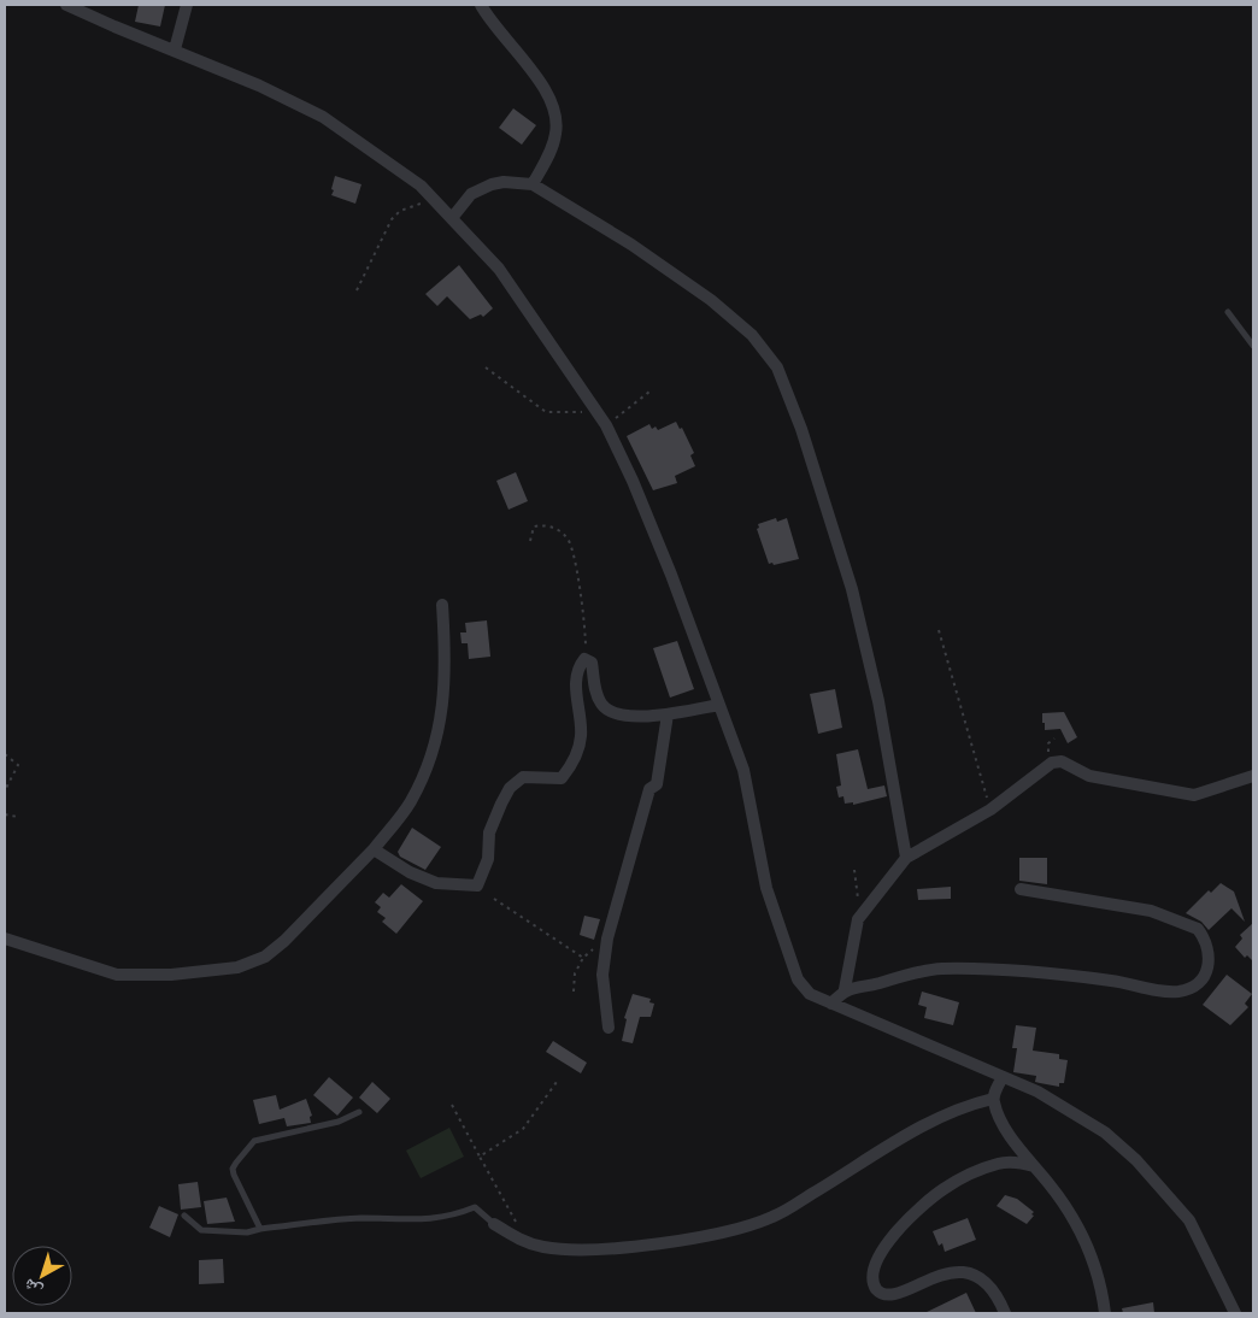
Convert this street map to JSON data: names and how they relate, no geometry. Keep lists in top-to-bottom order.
{
  "north": "bottom left"
}
